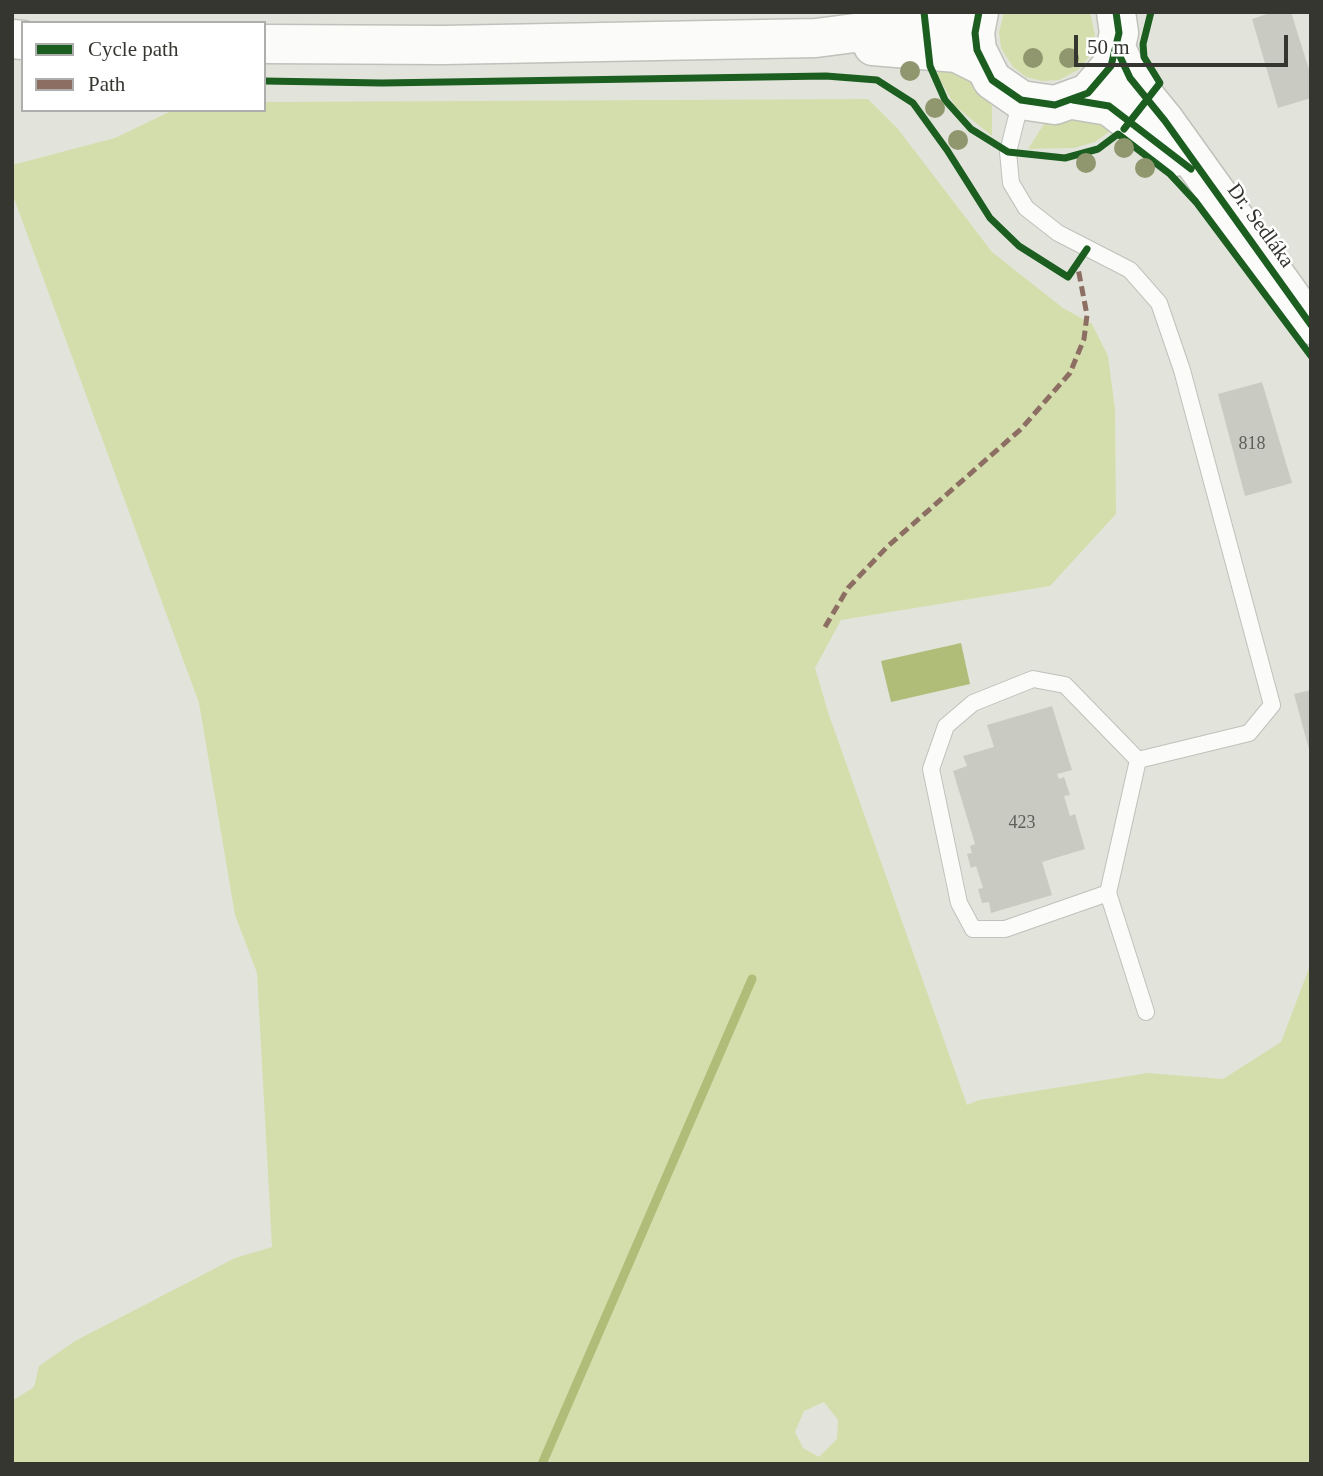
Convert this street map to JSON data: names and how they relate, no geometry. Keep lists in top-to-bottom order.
{
  "streets": {
    "main road": ["Dr. Sedláka"]
  },
  "house_numbers": ["818", "423"],
  "legend": ["Cycle path", "Path"],
  "scale_bar": "50 m"
}
